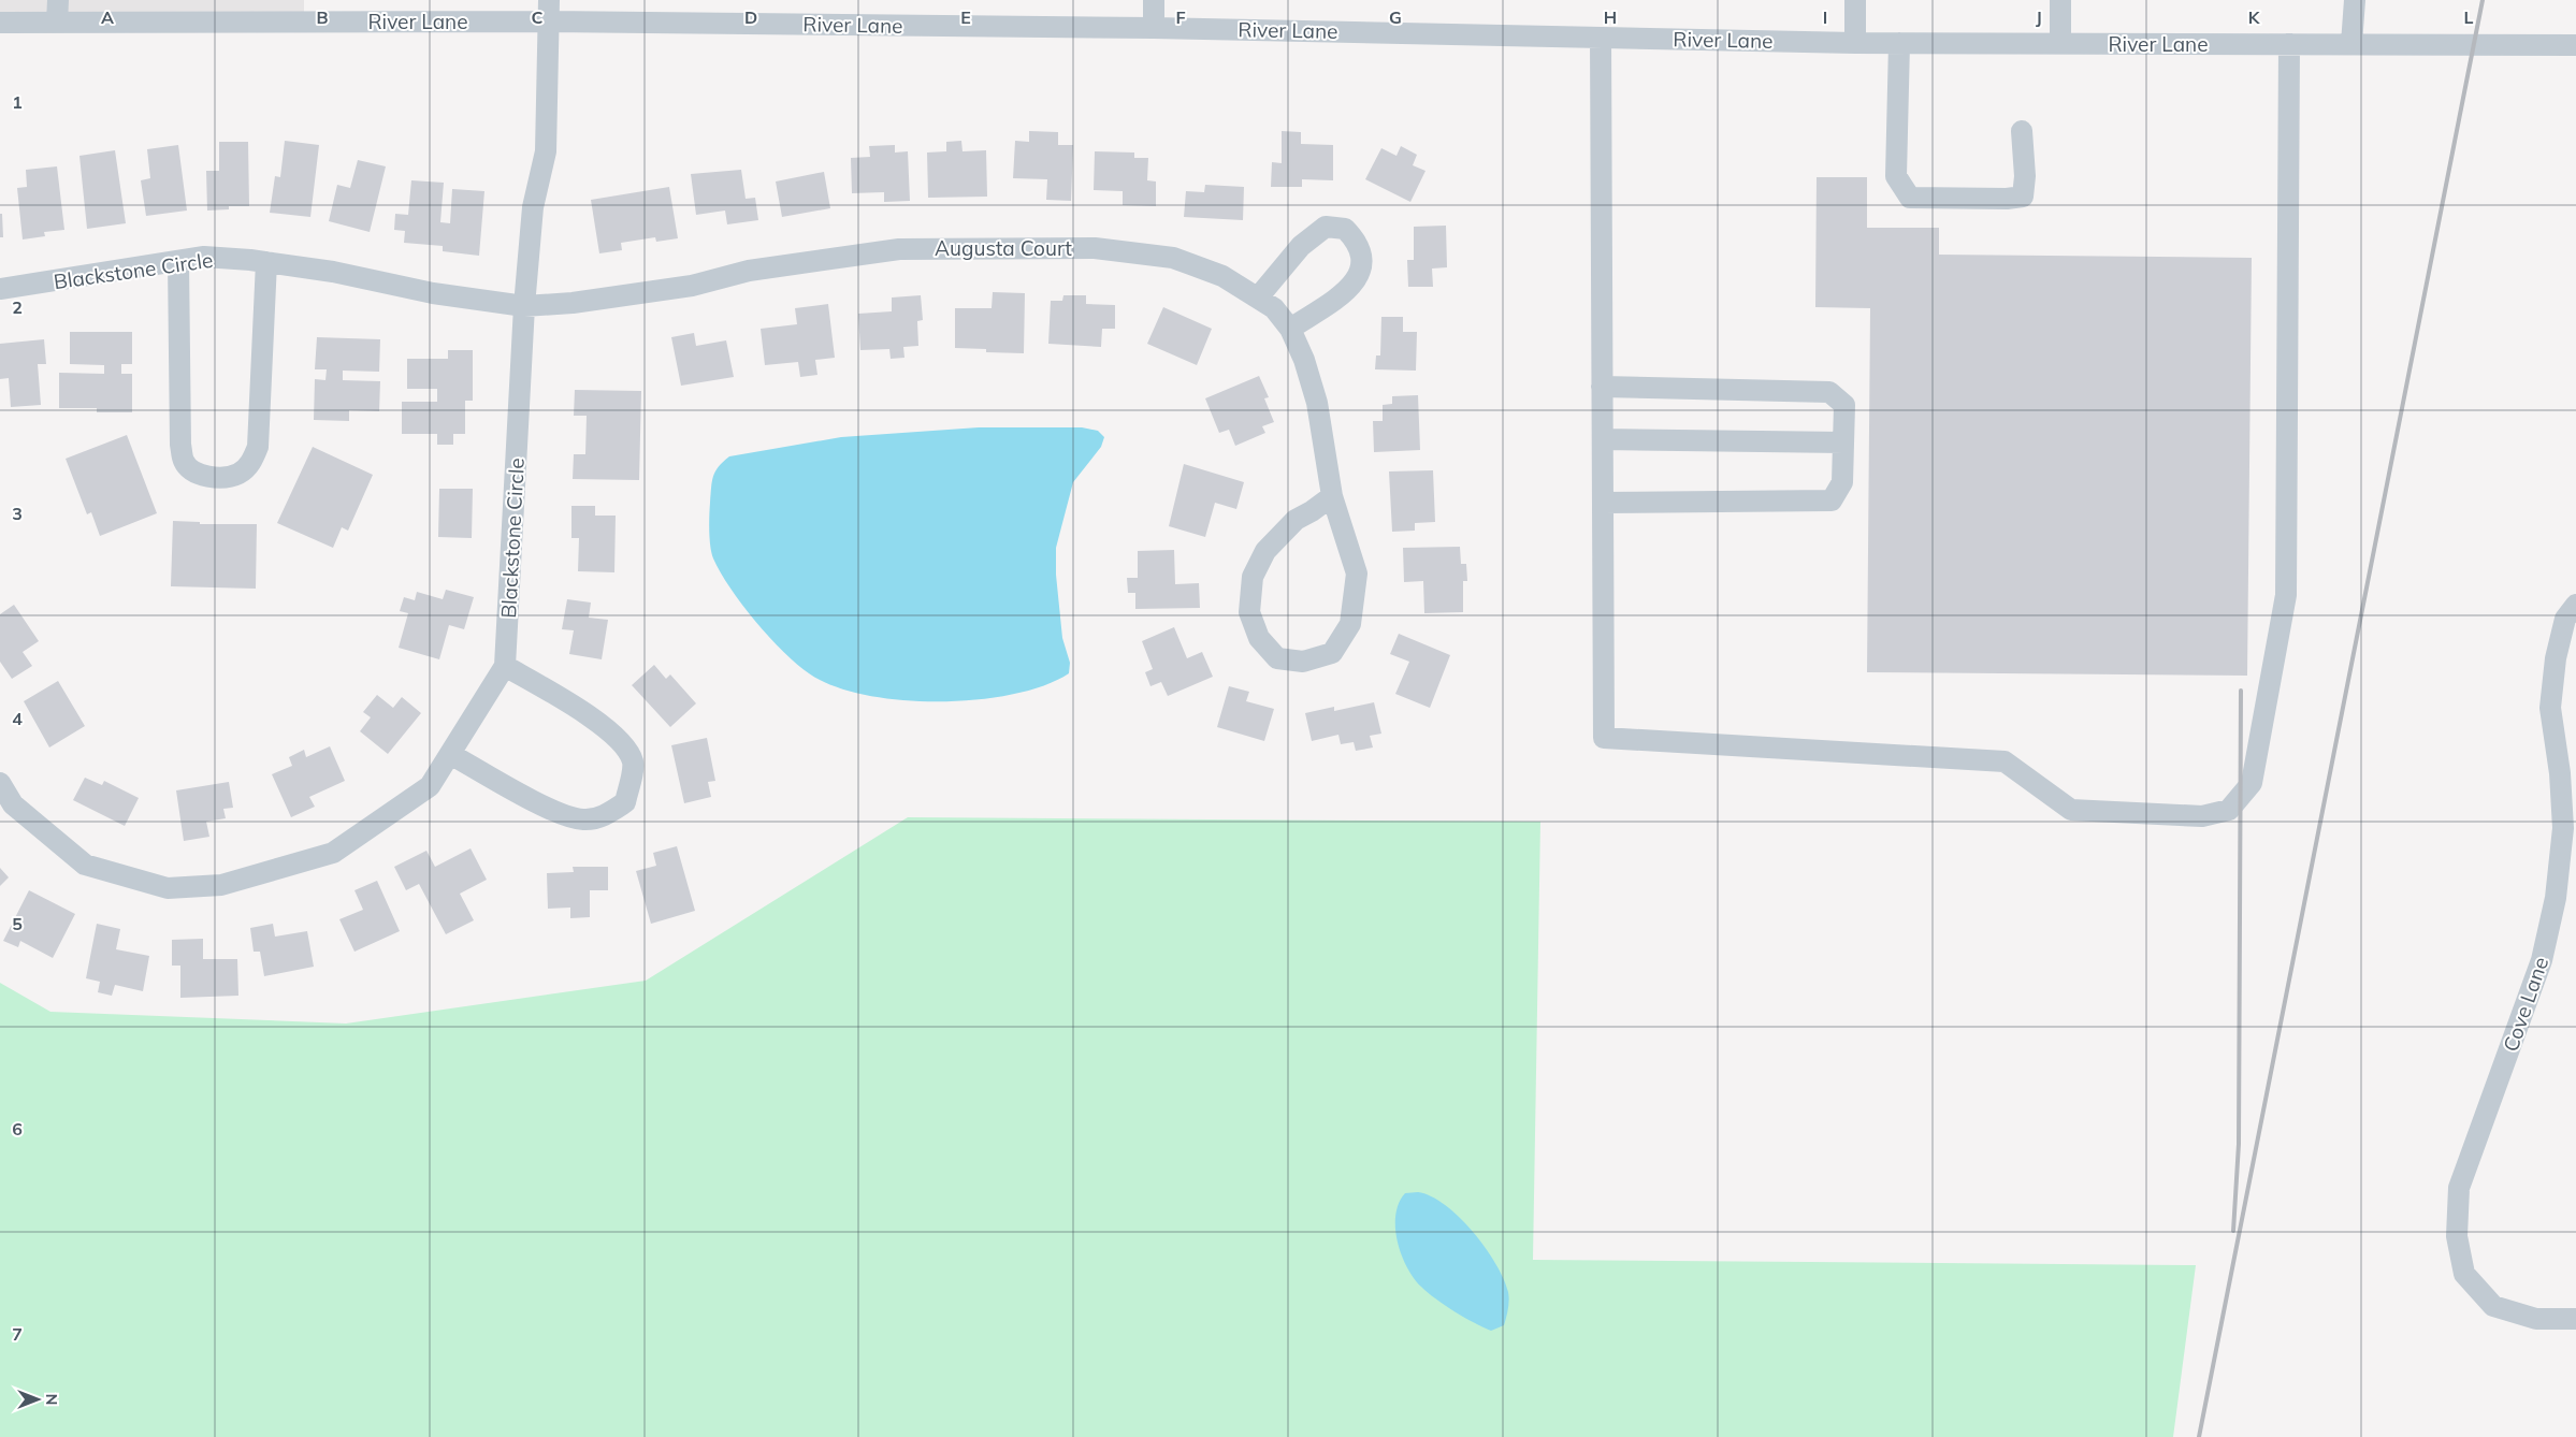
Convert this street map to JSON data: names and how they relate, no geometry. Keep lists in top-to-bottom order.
{
  "streets": {
    "street": [
      "River Lane",
      "Augusta Court",
      "Blackstone Circle",
      "Cove Lane"
    ]
  },
  "crossings": [
    ["Augusta Court", "Blackstone Circle"]
  ],
  "north": "right",
  "grid": {
    "columns": [
      "A",
      "B",
      "C",
      "D",
      "E",
      "F",
      "G",
      "H",
      "I",
      "J",
      "K",
      "L"
    ],
    "rows": [
      "1",
      "2",
      "3",
      "4",
      "5",
      "6",
      "7"
    ]
  }
}
